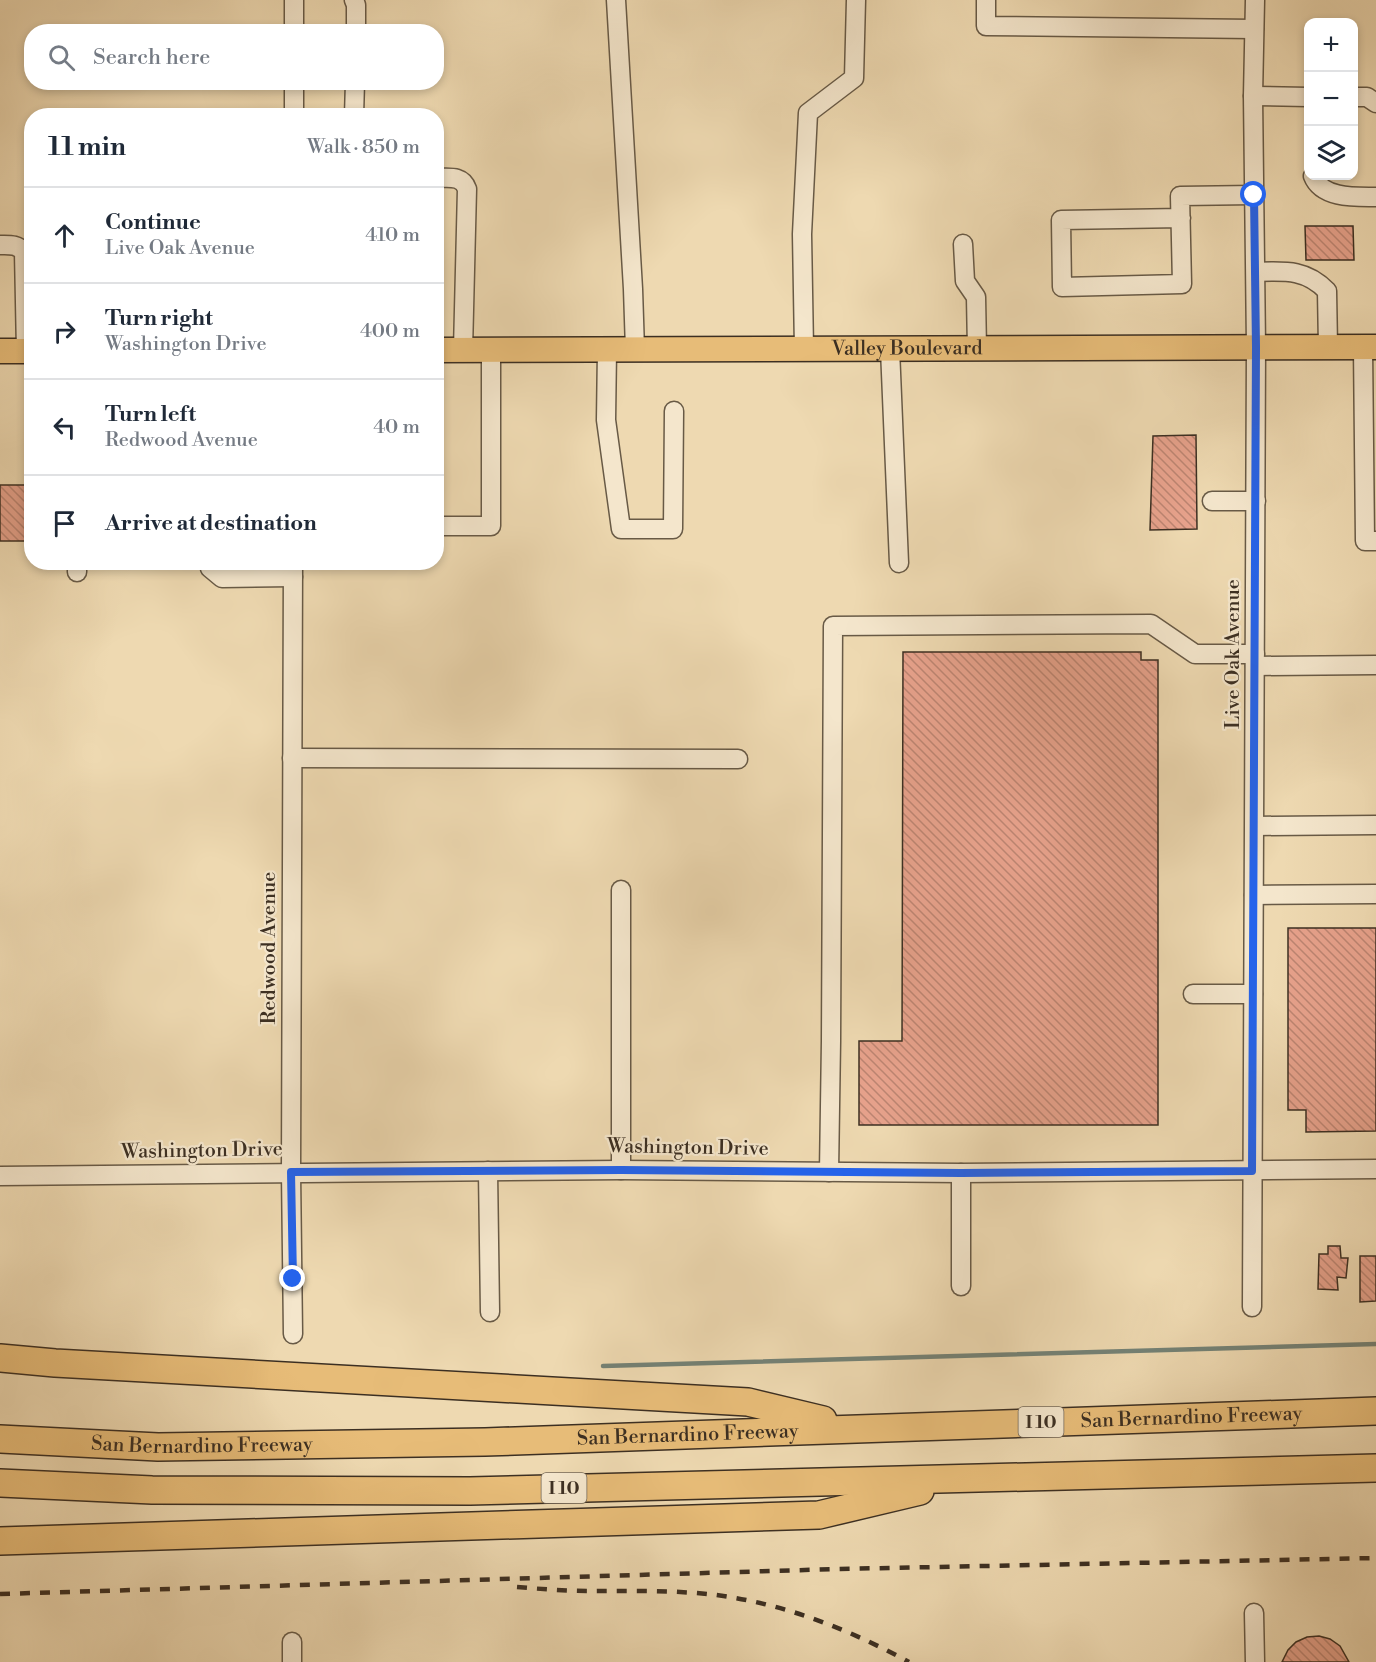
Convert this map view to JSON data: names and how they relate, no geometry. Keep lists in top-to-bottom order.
{
  "streets": {
    "highway": ["San Bernardino Freeway", "I 10"],
    "main road": ["Valley Boulevard"],
    "street": ["Live Oak Avenue", "Redwood Avenue", "Washington Drive"]
  },
  "crossings": [
    ["Valley Boulevard", "Live Oak Avenue"],
    ["Live Oak Avenue", "Washington Drive"],
    ["Redwood Avenue", "Washington Drive"]
  ],
  "page": {
    "map_buttons": ["+", "−"],
    "search": "Search here",
    "heading": ["11 min", "Walk · 850 m"],
    "list": [
      ["Continue", "Live Oak Avenue", "410 m"],
      ["Turn right", "Washington Drive", "400 m"],
      ["Turn left", "Redwood Avenue", "40 m"],
      "Arrive at destination"
    ]
  }
}
